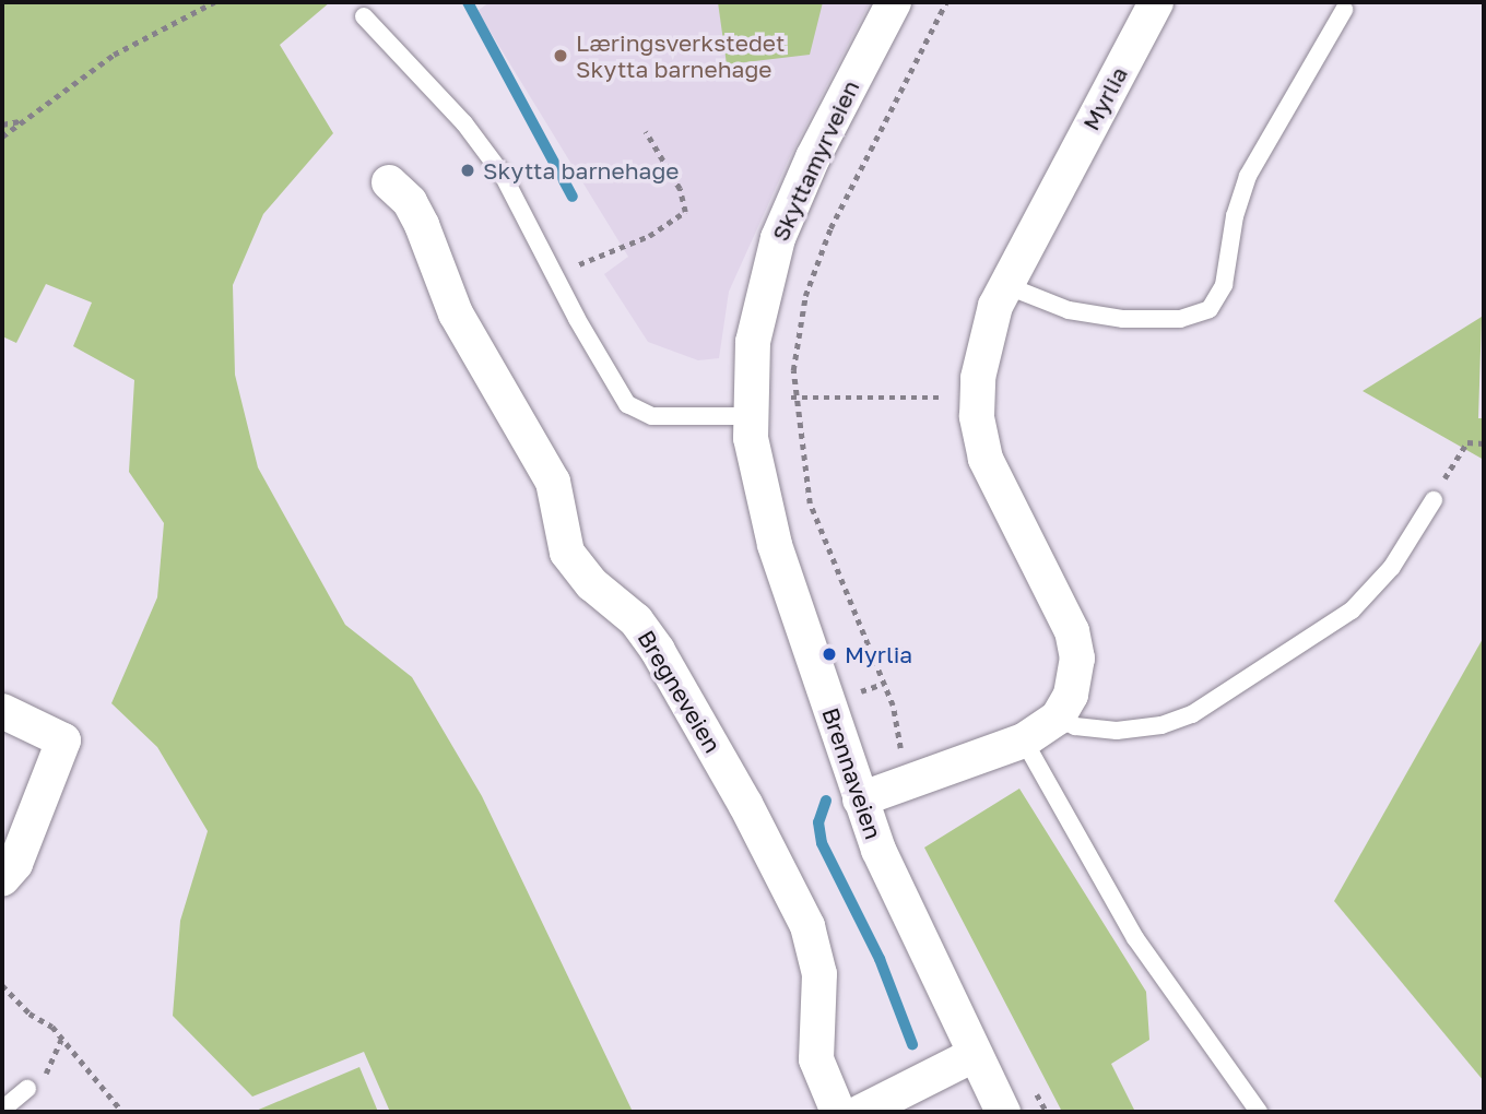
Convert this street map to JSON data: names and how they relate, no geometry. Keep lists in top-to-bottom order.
{
  "streets": {
    "street": [
      "Myrlia",
      "Skyttamyrveien",
      "Bregneveien",
      "Brennaveien"
    ]
  },
  "crossings": [
    ["Skyttamyrveien", "Brennaveien"]
  ],
  "places": ["Læringsverkstedet Skytta barnehage", "Skytta barnehage", "Myrlia"]
}
